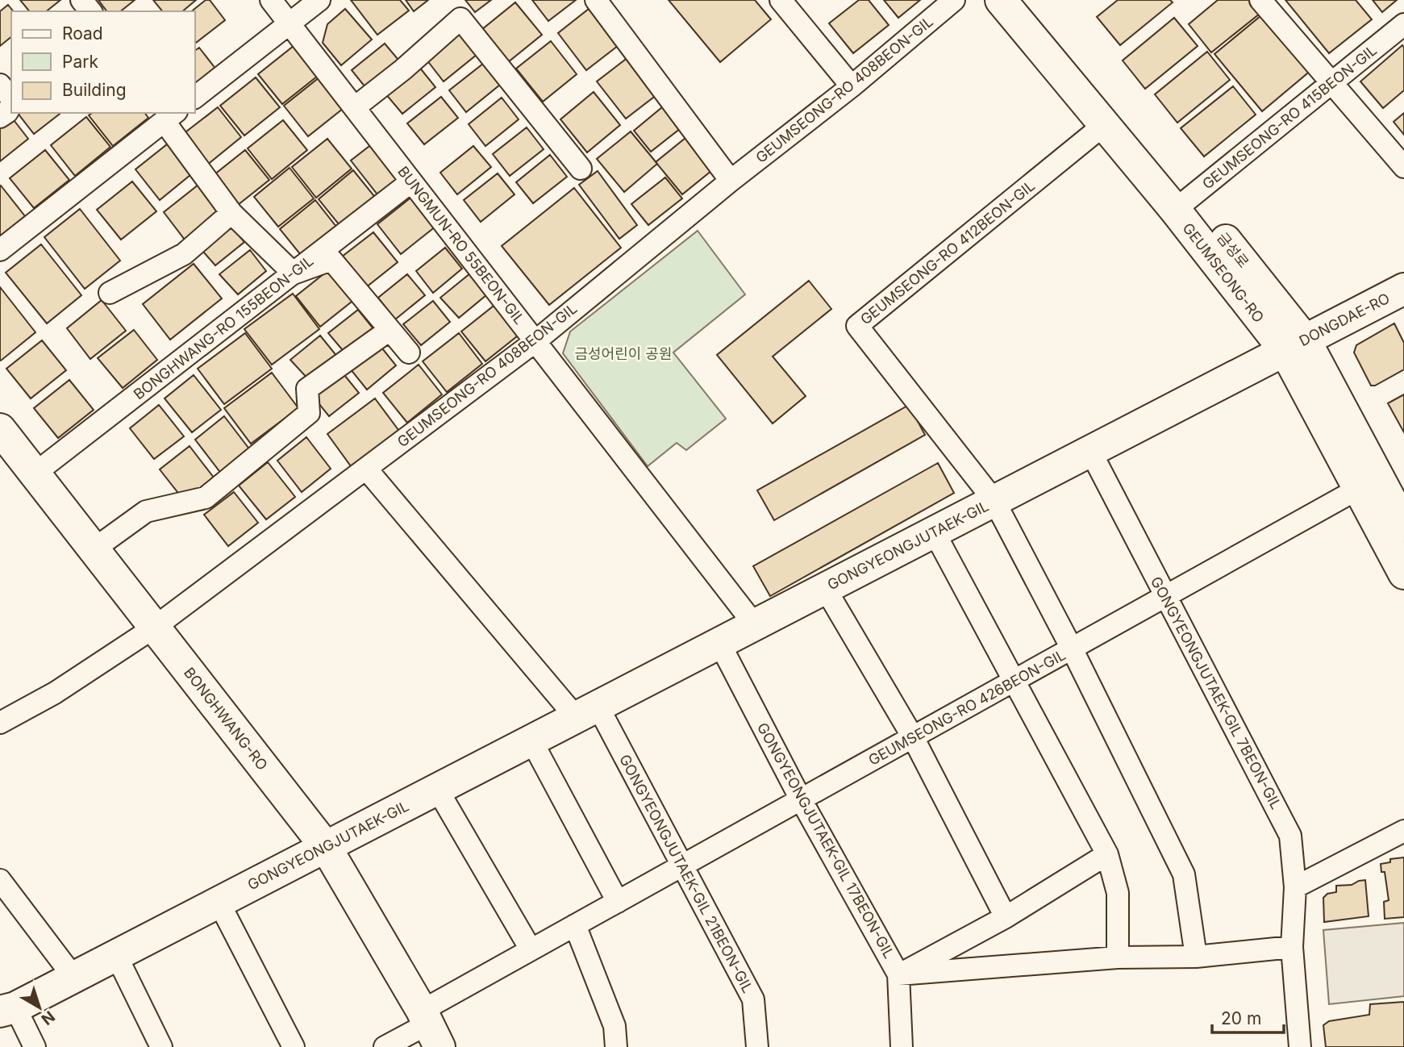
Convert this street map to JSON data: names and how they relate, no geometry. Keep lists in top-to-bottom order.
{
  "streets": {
    "street": [
      "GEUMSEONG-RO 408BEON-GIL",
      "GEUMSEONG-RO 415BEON-GIL",
      "BUNGMUN-RO 55BEON-GIL",
      "금성로",
      "GEUMSEONG-RO 412BEON-GIL",
      "GEUMSEONG-RO",
      "DONGDAE-RO",
      "BONGHWANG-RO 155BEON-GIL",
      "GONGYEONGJUTAEK-GIL",
      "GONGYEONGJUTAEK-GIL 7BEON-GIL",
      "GEUMSEONG-RO 426BEON-GIL",
      "BONGHWANG-RO",
      "GONGYEONGJUTAEK-GIL 17BEON-GIL",
      "GONGYEONGJUTAEK-GIL 21BEON-GIL"
    ]
  },
  "crossings": [
    ["GEUMSEONG-RO 408BEON-GIL", "BUNGMUN-RO 55BEON-GIL"],
    ["GEUMSEONG-RO 408BEON-GIL", "BONGHWANG-RO"],
    ["GEUMSEONG-RO 408BEON-GIL", "GONGYEONGJUTAEK-GIL 21BEON-GIL"],
    ["GEUMSEONG-RO 415BEON-GIL", "금성로"],
    ["GEUMSEONG-RO 415BEON-GIL", "GEUMSEONG-RO"],
    ["BUNGMUN-RO 55BEON-GIL", "BONGHWANG-RO 155BEON-GIL"],
    ["BUNGMUN-RO 55BEON-GIL", "GONGYEONGJUTAEK-GIL"],
    ["금성로", "GEUMSEONG-RO"],
    ["금성로", "DONGDAE-RO"],
    ["금성로", "GONGYEONGJUTAEK-GIL"],
    ["GEUMSEONG-RO 412BEON-GIL", "GEUMSEONG-RO"],
    ["GEUMSEONG-RO 412BEON-GIL", "GONGYEONGJUTAEK-GIL"],
    ["DONGDAE-RO", "GONGYEONGJUTAEK-GIL"],
    ["BONGHWANG-RO 155BEON-GIL", "BONGHWANG-RO"],
    ["GONGYEONGJUTAEK-GIL", "GONGYEONGJUTAEK-GIL 7BEON-GIL"],
    ["GONGYEONGJUTAEK-GIL", "BONGHWANG-RO"],
    ["GONGYEONGJUTAEK-GIL", "GONGYEONGJUTAEK-GIL 17BEON-GIL"],
    ["GONGYEONGJUTAEK-GIL", "GONGYEONGJUTAEK-GIL 21BEON-GIL"],
    ["GONGYEONGJUTAEK-GIL 7BEON-GIL", "GEUMSEONG-RO 426BEON-GIL"],
    ["GEUMSEONG-RO 426BEON-GIL", "BONGHWANG-RO"],
    ["GEUMSEONG-RO 426BEON-GIL", "GONGYEONGJUTAEK-GIL 17BEON-GIL"],
    ["GEUMSEONG-RO 426BEON-GIL", "GONGYEONGJUTAEK-GIL 21BEON-GIL"]
  ],
  "parks": ["금성어린이 공원"],
  "legend": ["Road", "Park", "Building"],
  "scale_bar": "20 m",
  "north": "bottom right"
}
